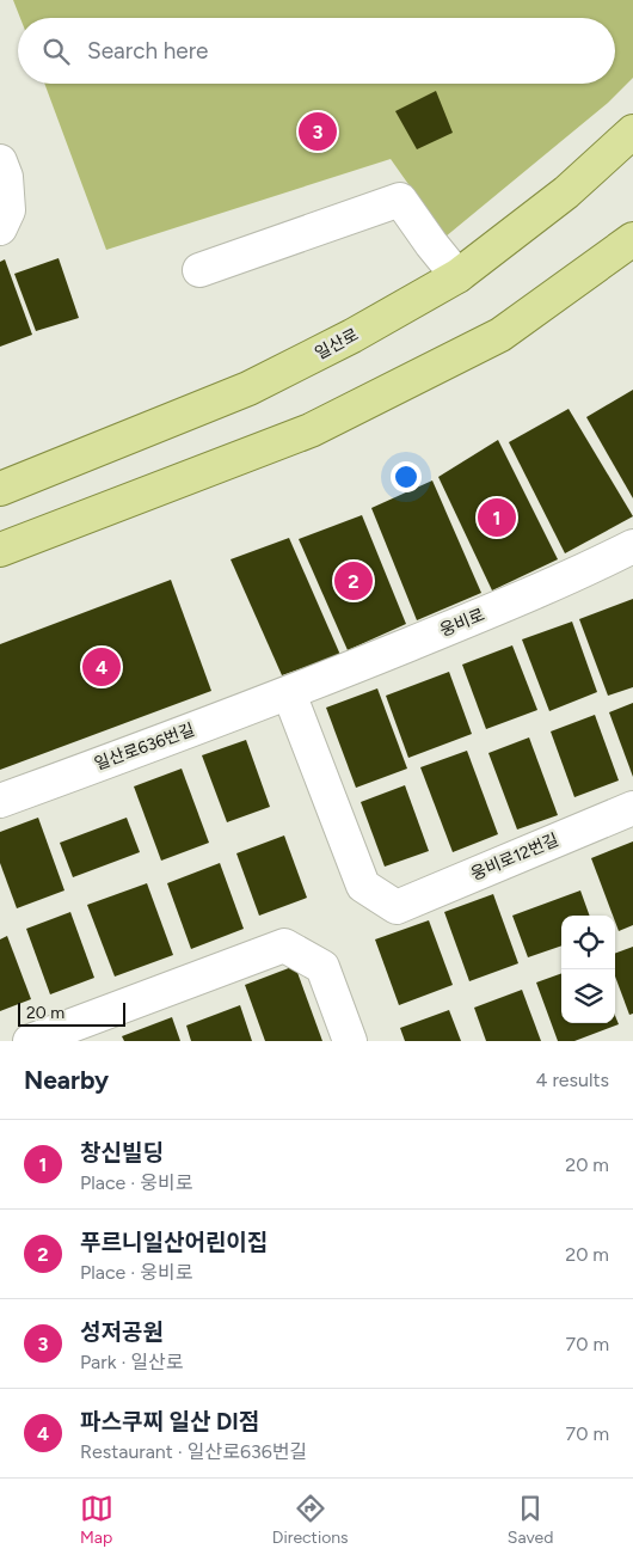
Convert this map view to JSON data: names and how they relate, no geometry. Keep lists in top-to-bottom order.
{
  "streets": {
    "main road": ["일산로"],
    "street": ["웅비로", "일산로636번길", "웅비로12번길"]
  },
  "crossings": [
    ["웅비로", "일산로636번길"],
    ["웅비로", "웅비로12번길"],
    ["일산로636번길", "웅비로12번길"]
  ],
  "scale_bar": "20 m",
  "page": {
    "search": "Search here",
    "pins": [
      "3",
      "1",
      "2",
      "4"
    ],
    "scale": "20 m",
    "heading": ["Nearby", "4 results"],
    "list": [
      {
        "mark": "1",
        "name": "창신빌딩",
        "note": "Place · 웅비로",
        "value": "20 m"
      },
      {
        "mark": "2",
        "name": "푸르니일산어린이집",
        "note": "Place · 웅비로",
        "value": "20 m"
      },
      {
        "mark": "3",
        "name": "성저공원",
        "note": "Park · 일산로",
        "value": "70 m"
      },
      {
        "mark": "4",
        "name": "파스쿠찌 일산 DI점",
        "note": "Restaurant · 일산로636번길",
        "value": "70 m"
      }
    ],
    "nav": ["Map", "Directions", "Saved"]
  }
}
